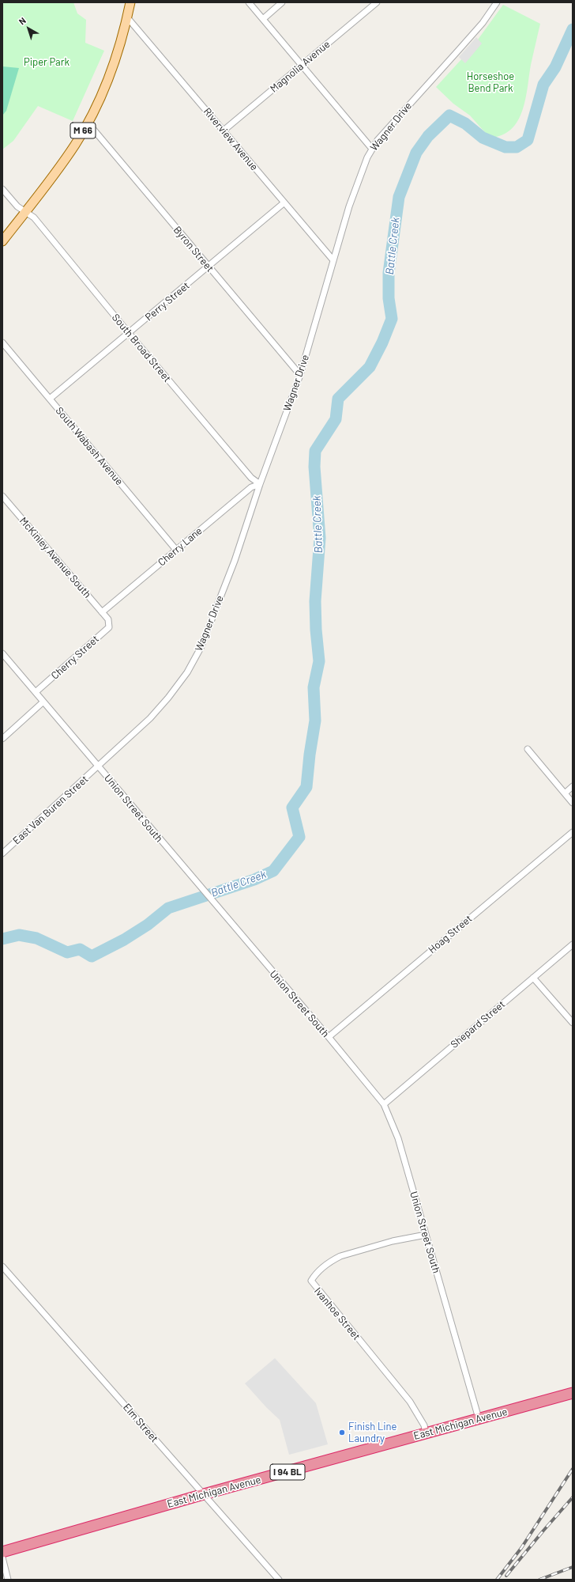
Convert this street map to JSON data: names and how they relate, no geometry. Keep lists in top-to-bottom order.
{
  "streets": {
    "highway": ["East Michigan Avenue", "I 94 BL"],
    "main road": ["M 66"],
    "street": [
      "Magnolia Avenue",
      "Wagner Drive",
      "Riverview Avenue",
      "Byron Street",
      "Perry Street",
      "South Broad Street",
      "South Wabash Avenue",
      "Cherry Lane",
      "McKinley Avenue South",
      "Cherry Street",
      "Union Street South",
      "East Van Buren Street",
      "Hoag Street",
      "Shepard Street",
      "Ivanhoe Street",
      "Elm Street"
    ]
  },
  "crossings": [
    ["Magnolia Avenue", "Riverview Avenue"],
    ["Wagner Drive", "Riverview Avenue"],
    ["Wagner Drive", "Byron Street"],
    ["Wagner Drive", "South Broad Street"],
    ["Wagner Drive", "Cherry Lane"],
    ["Wagner Drive", "Union Street South"],
    ["Wagner Drive", "East Van Buren Street"],
    ["M 66", "Riverview Avenue"],
    ["M 66", "Byron Street"],
    ["M 66", "South Broad Street"],
    ["Riverview Avenue", "Perry Street"],
    ["Byron Street", "Perry Street"],
    ["Perry Street", "South Broad Street"],
    ["Perry Street", "South Wabash Avenue"],
    ["South Broad Street", "Cherry Lane"],
    ["South Wabash Avenue", "Cherry Lane"],
    ["Cherry Lane", "McKinley Avenue South"],
    ["McKinley Avenue South", "Cherry Street"],
    ["Cherry Street", "Union Street South"],
    ["Union Street South", "East Van Buren Street"],
    ["Union Street South", "Hoag Street"],
    ["Union Street South", "Shepard Street"],
    ["Union Street South", "Ivanhoe Street"],
    ["Union Street South", "East Michigan Avenue"],
    ["Ivanhoe Street", "East Michigan Avenue"],
    ["Elm Street", "East Michigan Avenue"]
  ],
  "water": ["Battle Creek"],
  "parks": ["Piper Park", "Horseshoe Bend Park"],
  "places": ["Finish Line Laundry"],
  "north": "top left"
}
